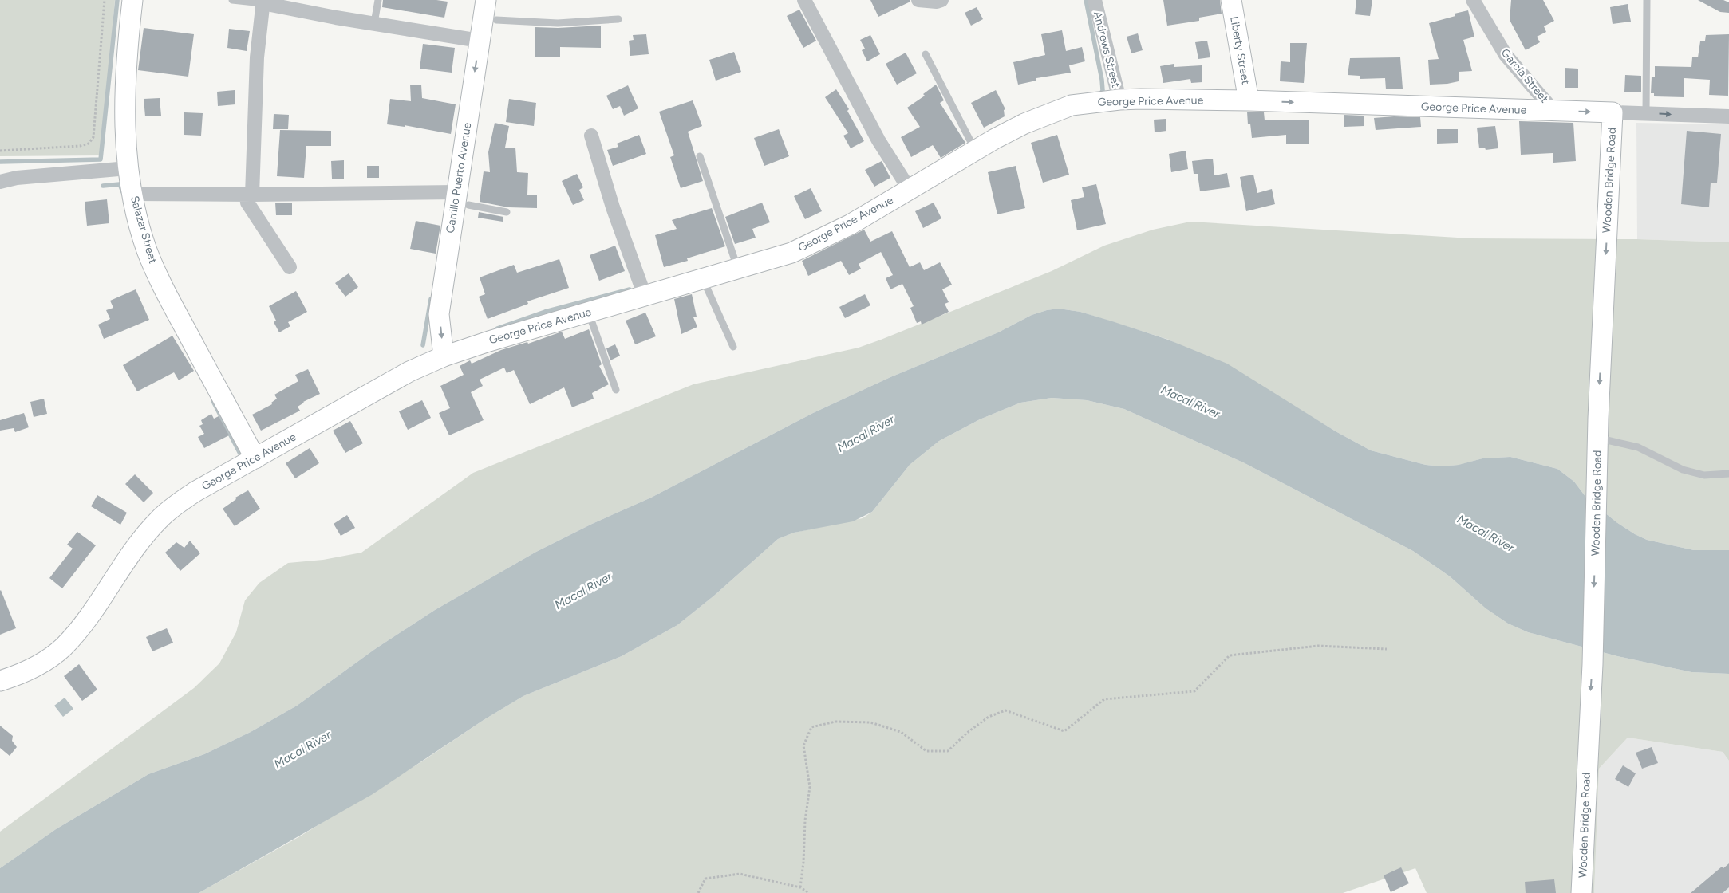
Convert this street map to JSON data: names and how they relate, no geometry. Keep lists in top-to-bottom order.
{
  "streets": {
    "main road": [
      "Liberty Street",
      "George Price Avenue",
      "Carrillo Puerto Avenue",
      "Wooden Bridge Road",
      "Salazar Street"
    ],
    "street": ["Andrews Street", "García Street"]
  },
  "crossings": [
    ["Andrews Street", "George Price Avenue"],
    ["Liberty Street", "George Price Avenue"],
    ["García Street", "George Price Avenue"],
    ["George Price Avenue", "Carrillo Puerto Avenue"],
    ["George Price Avenue", "Wooden Bridge Road"],
    ["George Price Avenue", "Salazar Street"]
  ],
  "one_way": ["Wooden Bridge Road"],
  "water": ["Macal River"]
}
